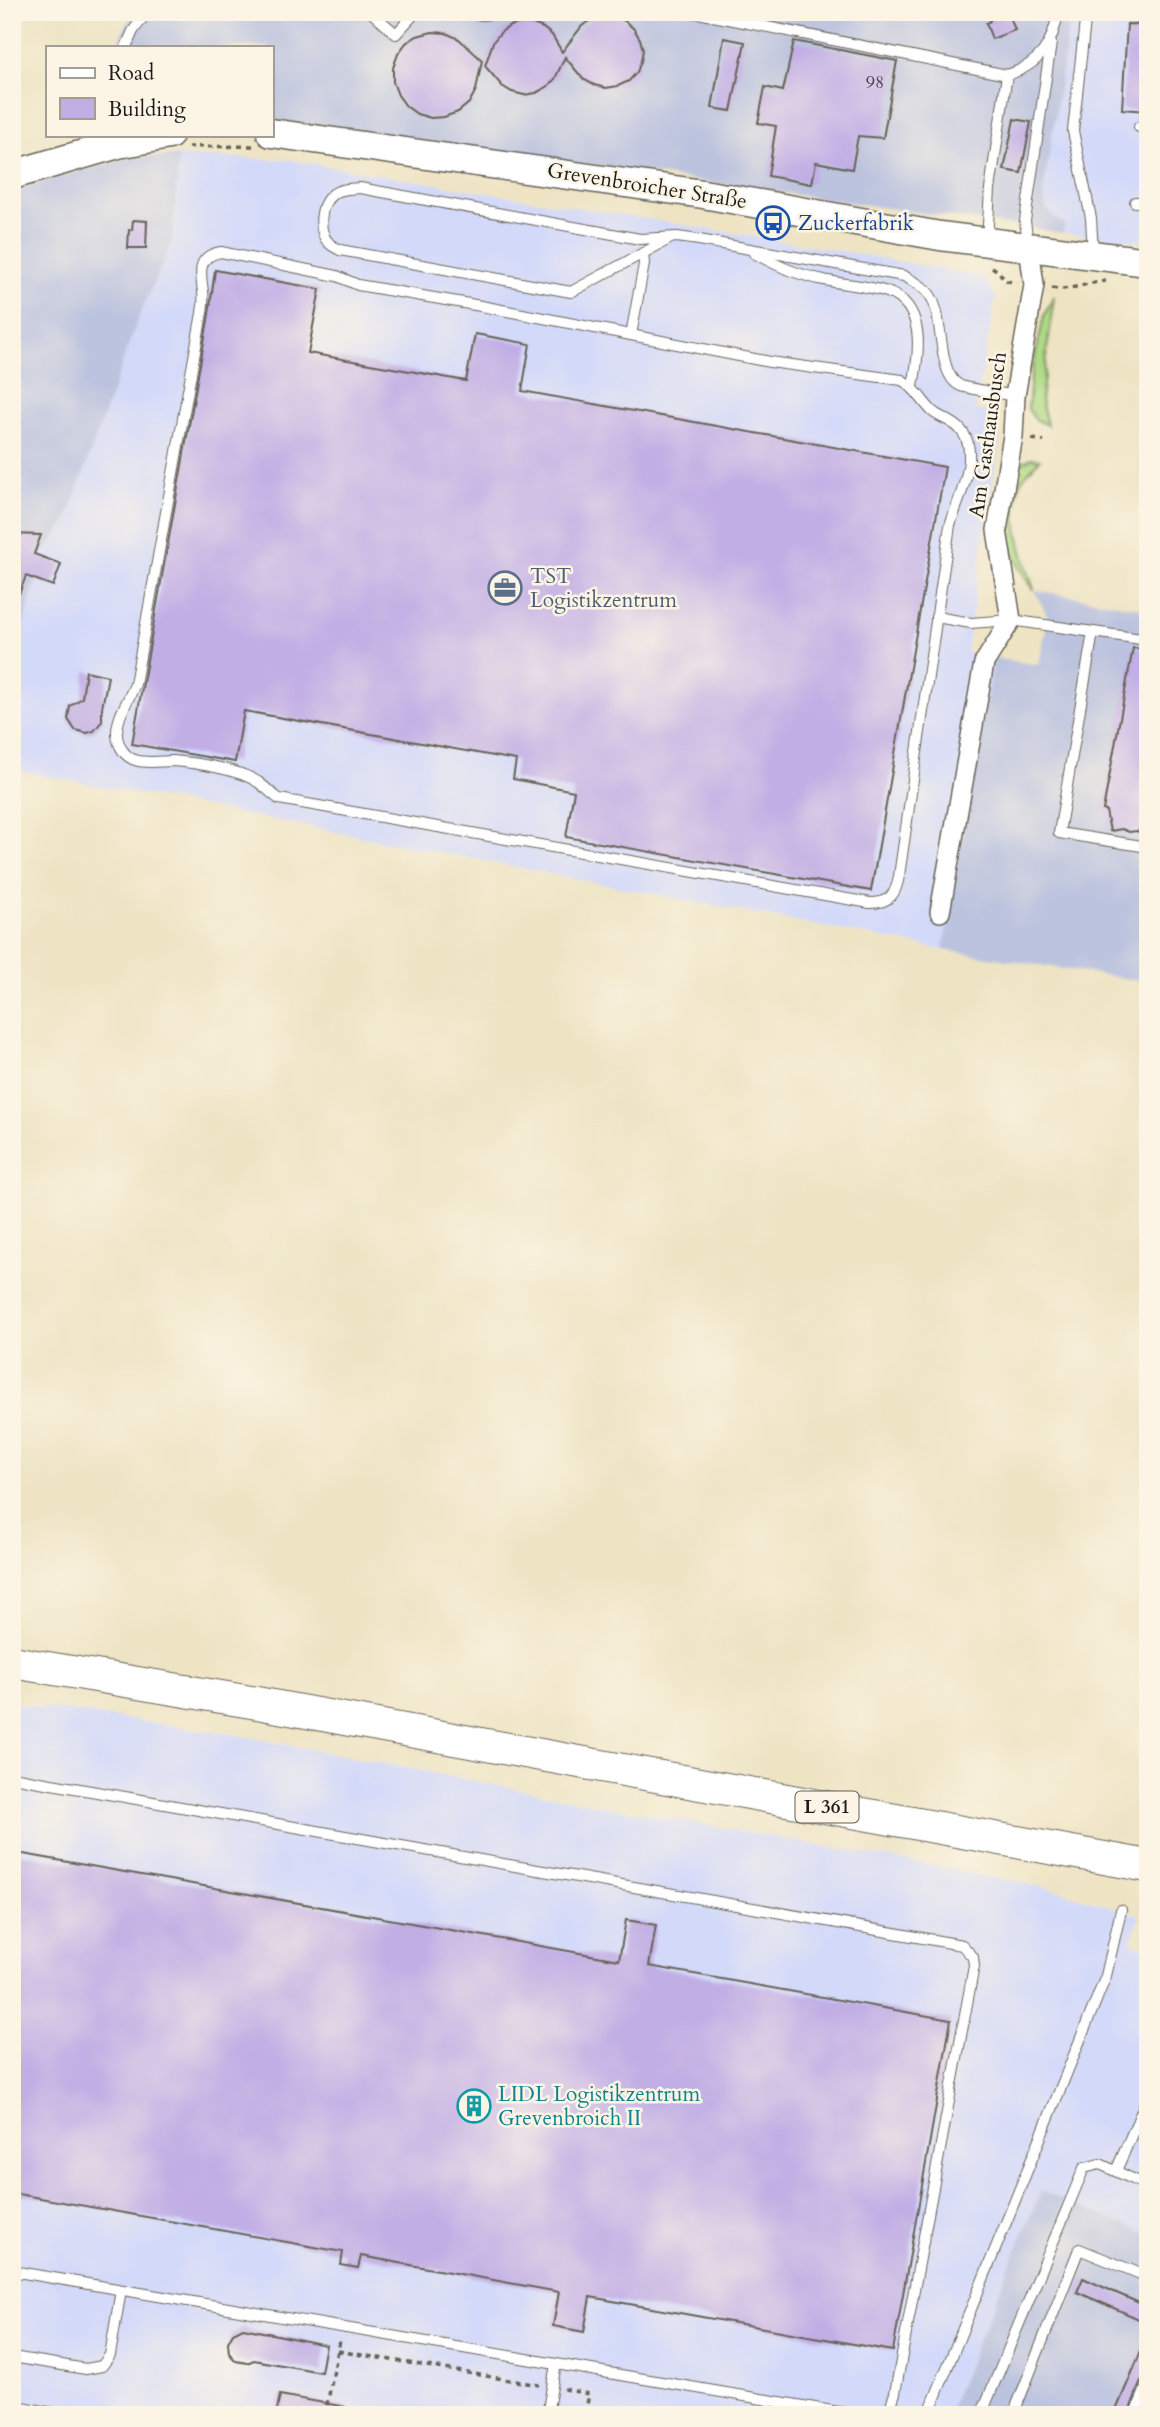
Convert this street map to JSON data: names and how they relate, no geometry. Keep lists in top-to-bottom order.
{
  "streets": {
    "main road": ["L 361"],
    "street": ["Grevenbroicher Straße", "Am Gasthausbusch"]
  },
  "crossings": [
    ["Grevenbroicher Straße", "Am Gasthausbusch"]
  ],
  "places": {
    "bus stop": ["Zuckerfabrik"],
    "office": ["TST Logistikzentrum"],
    "building": ["LIDL Logistikzentrum Grevenbroich II"]
  },
  "house_numbers": ["98"],
  "legend": ["Road", "Building"]
}
